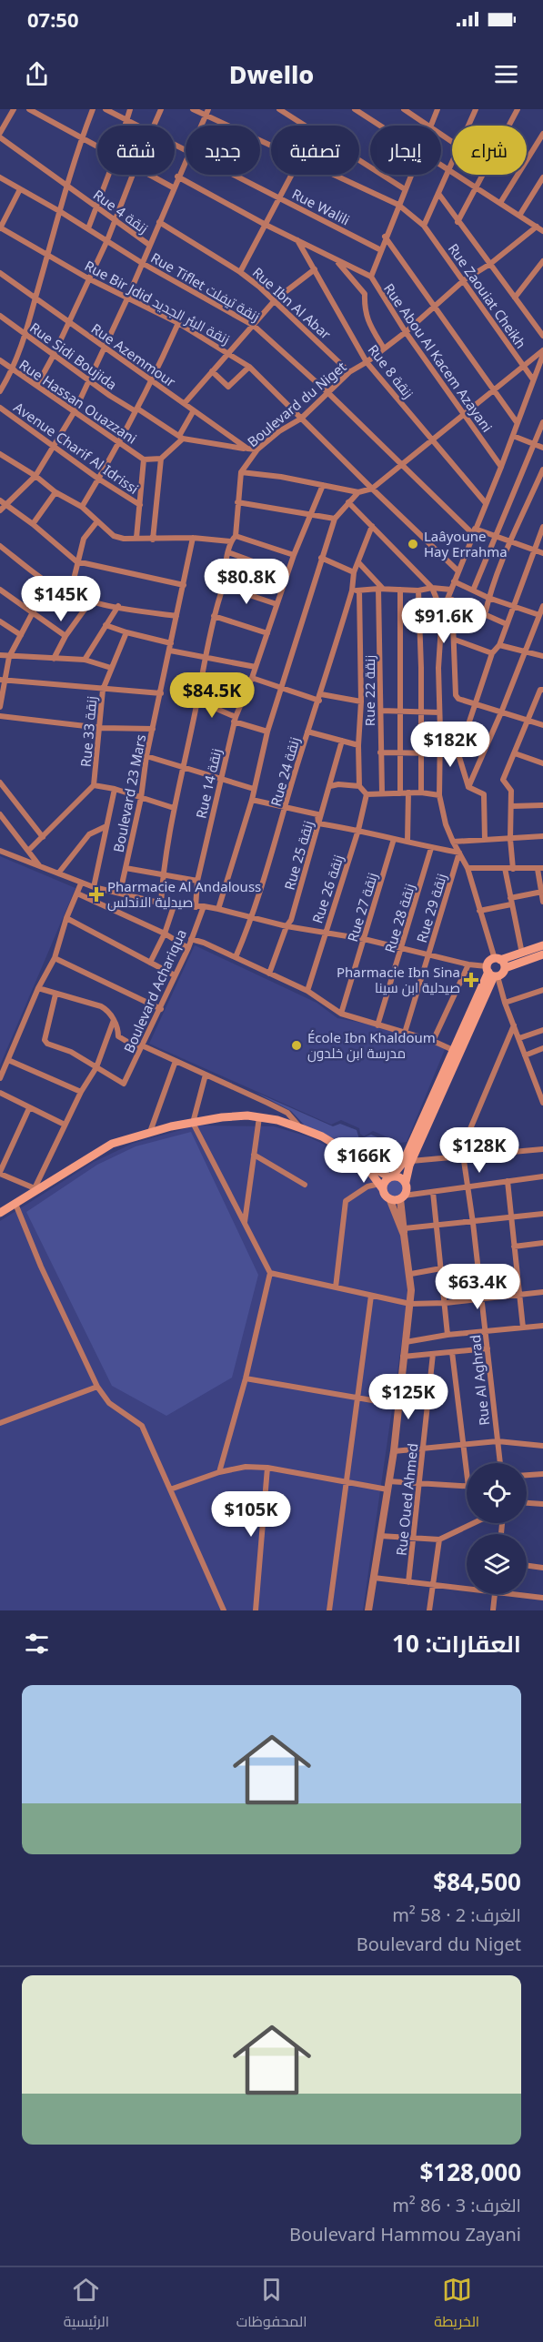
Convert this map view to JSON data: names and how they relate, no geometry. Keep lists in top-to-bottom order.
{
  "streets": {
    "street": [
      "Rue Walili",
      "Rue 4 زنقة",
      "Rue Tiflet زنقة تيفلت",
      "Rue Zaouiat Cheikh",
      "Rue Bir Jdid زنقة البئر الجديد",
      "Rue Ibn Al Abar",
      "Rue Azemmour",
      "Rue Sidi Boujida",
      "Rue Abou Al Kacem Azayani",
      "Rue 8 زنقة",
      "Rue Hassan Ouazzani",
      "Boulevard du Niget",
      "Avenue Charif Al Idrissi",
      "Rue 22 زنقة",
      "Rue 33 زنقة",
      "Rue 24 زنقة",
      "Rue 14 زنقة",
      "Boulevard 23 Mars",
      "Rue 25 زنقة",
      "Rue 26 زنقة",
      "Rue 27 زنقة",
      "Rue 29 زنقة",
      "Rue 28 زنقة",
      "Boulevard Achariqua",
      "Rue Al Aghrad",
      "Rue Oued Ahmed"
    ]
  },
  "crossings": [
    ["Rue Tiflet زنقة تيفلت", "Boulevard du Niget"],
    ["Rue Zaouiat Cheikh", "Boulevard du Niget"],
    ["Rue Bir Jdid زنقة البئر الجديد", "Boulevard du Niget"],
    ["Rue Ibn Al Abar", "Boulevard du Niget"],
    ["Rue Azemmour", "Rue Sidi Boujida"],
    ["Rue Abou Al Kacem Azayani", "Rue 8 زنقة"],
    ["Rue Abou Al Kacem Azayani", "Boulevard du Niget"],
    ["Rue 8 زنقة", "Boulevard du Niget"]
  ],
  "places": {
    "other": ["Laâyoune Hay Errahma", "École Ibn Khaldoum مدرسة ابن خلدون"],
    "health": ["Pharmacie Al Andalouss صيدلية الاندلس", "Pharmacie Ibn Sina صيدلية ابن سينا"]
  },
  "page": {
    "status": "07:50",
    "header": "Dwello",
    "chip": [
      "شراء",
      "إيجار",
      "تصفية",
      "جديد",
      "شقة"
    ],
    "price": [
      "$80.8K",
      "$145K",
      "$91.6K",
      "$84.5K",
      "$182K",
      "$128K",
      "$166K",
      "$63.4K",
      "$125K",
      "$105K"
    ],
    "heading": "العقارات: 10",
    "list": [
      {
        "name": "$84,500",
        "note": "الغرف: 2 · 58 m² · Boulevard du Niget"
      },
      {
        "name": "$128,000",
        "note": "الغرف: 3 · 86 m² · Boulevard Hammou Zayani"
      }
    ],
    "tabs": ["الخريطة", "المحفوظات", "الرئيسية"]
  }
}
